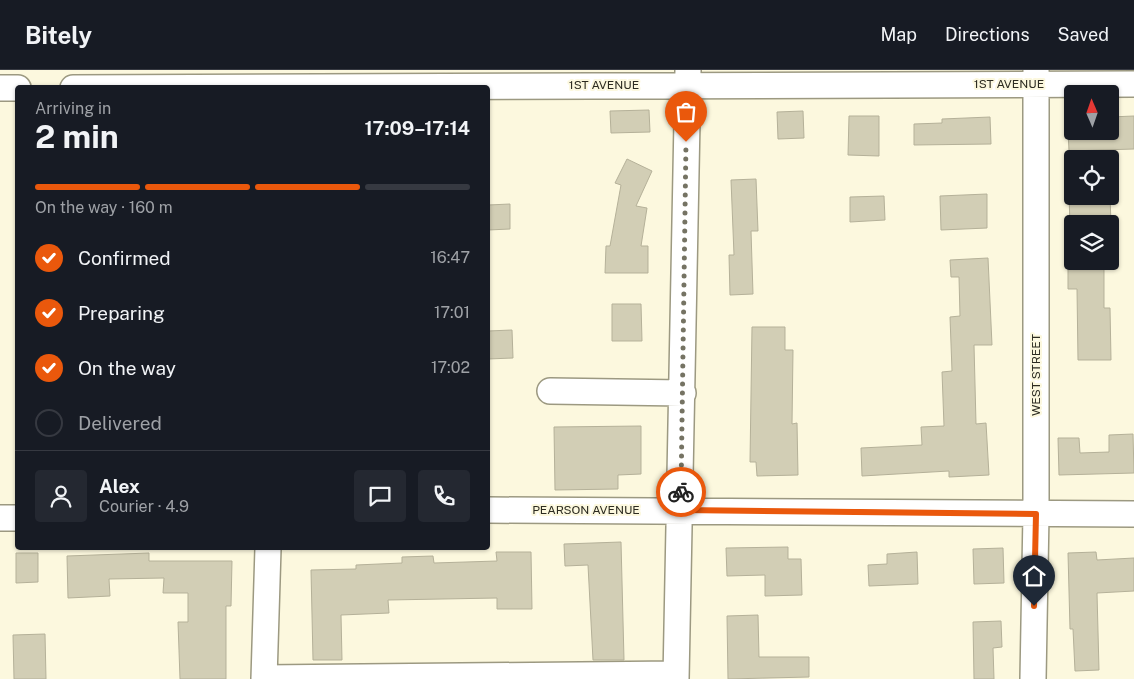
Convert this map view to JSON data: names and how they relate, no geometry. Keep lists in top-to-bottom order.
{
  "streets": {
    "street": ["1ST AVENUE", "WEST STREET", "PEARSON AVENUE"]
  },
  "crossings": [
    ["1ST AVENUE", "WEST STREET"],
    ["WEST STREET", "PEARSON AVENUE"]
  ],
  "north": "top",
  "page": {
    "header": "Bitely",
    "nav": ["Map", "Directions", "Saved"],
    "heading": ["2 min", "Arriving in", "17:09–17:14"],
    "panel": ["Alex", "Courier · 4.9"],
    "bar": "On the way · 160 m",
    "list": [
      ["Confirmed", "16:47"],
      ["Preparing", "17:01"],
      ["On the way", "17:02"],
      "Delivered"
    ]
  }
}
